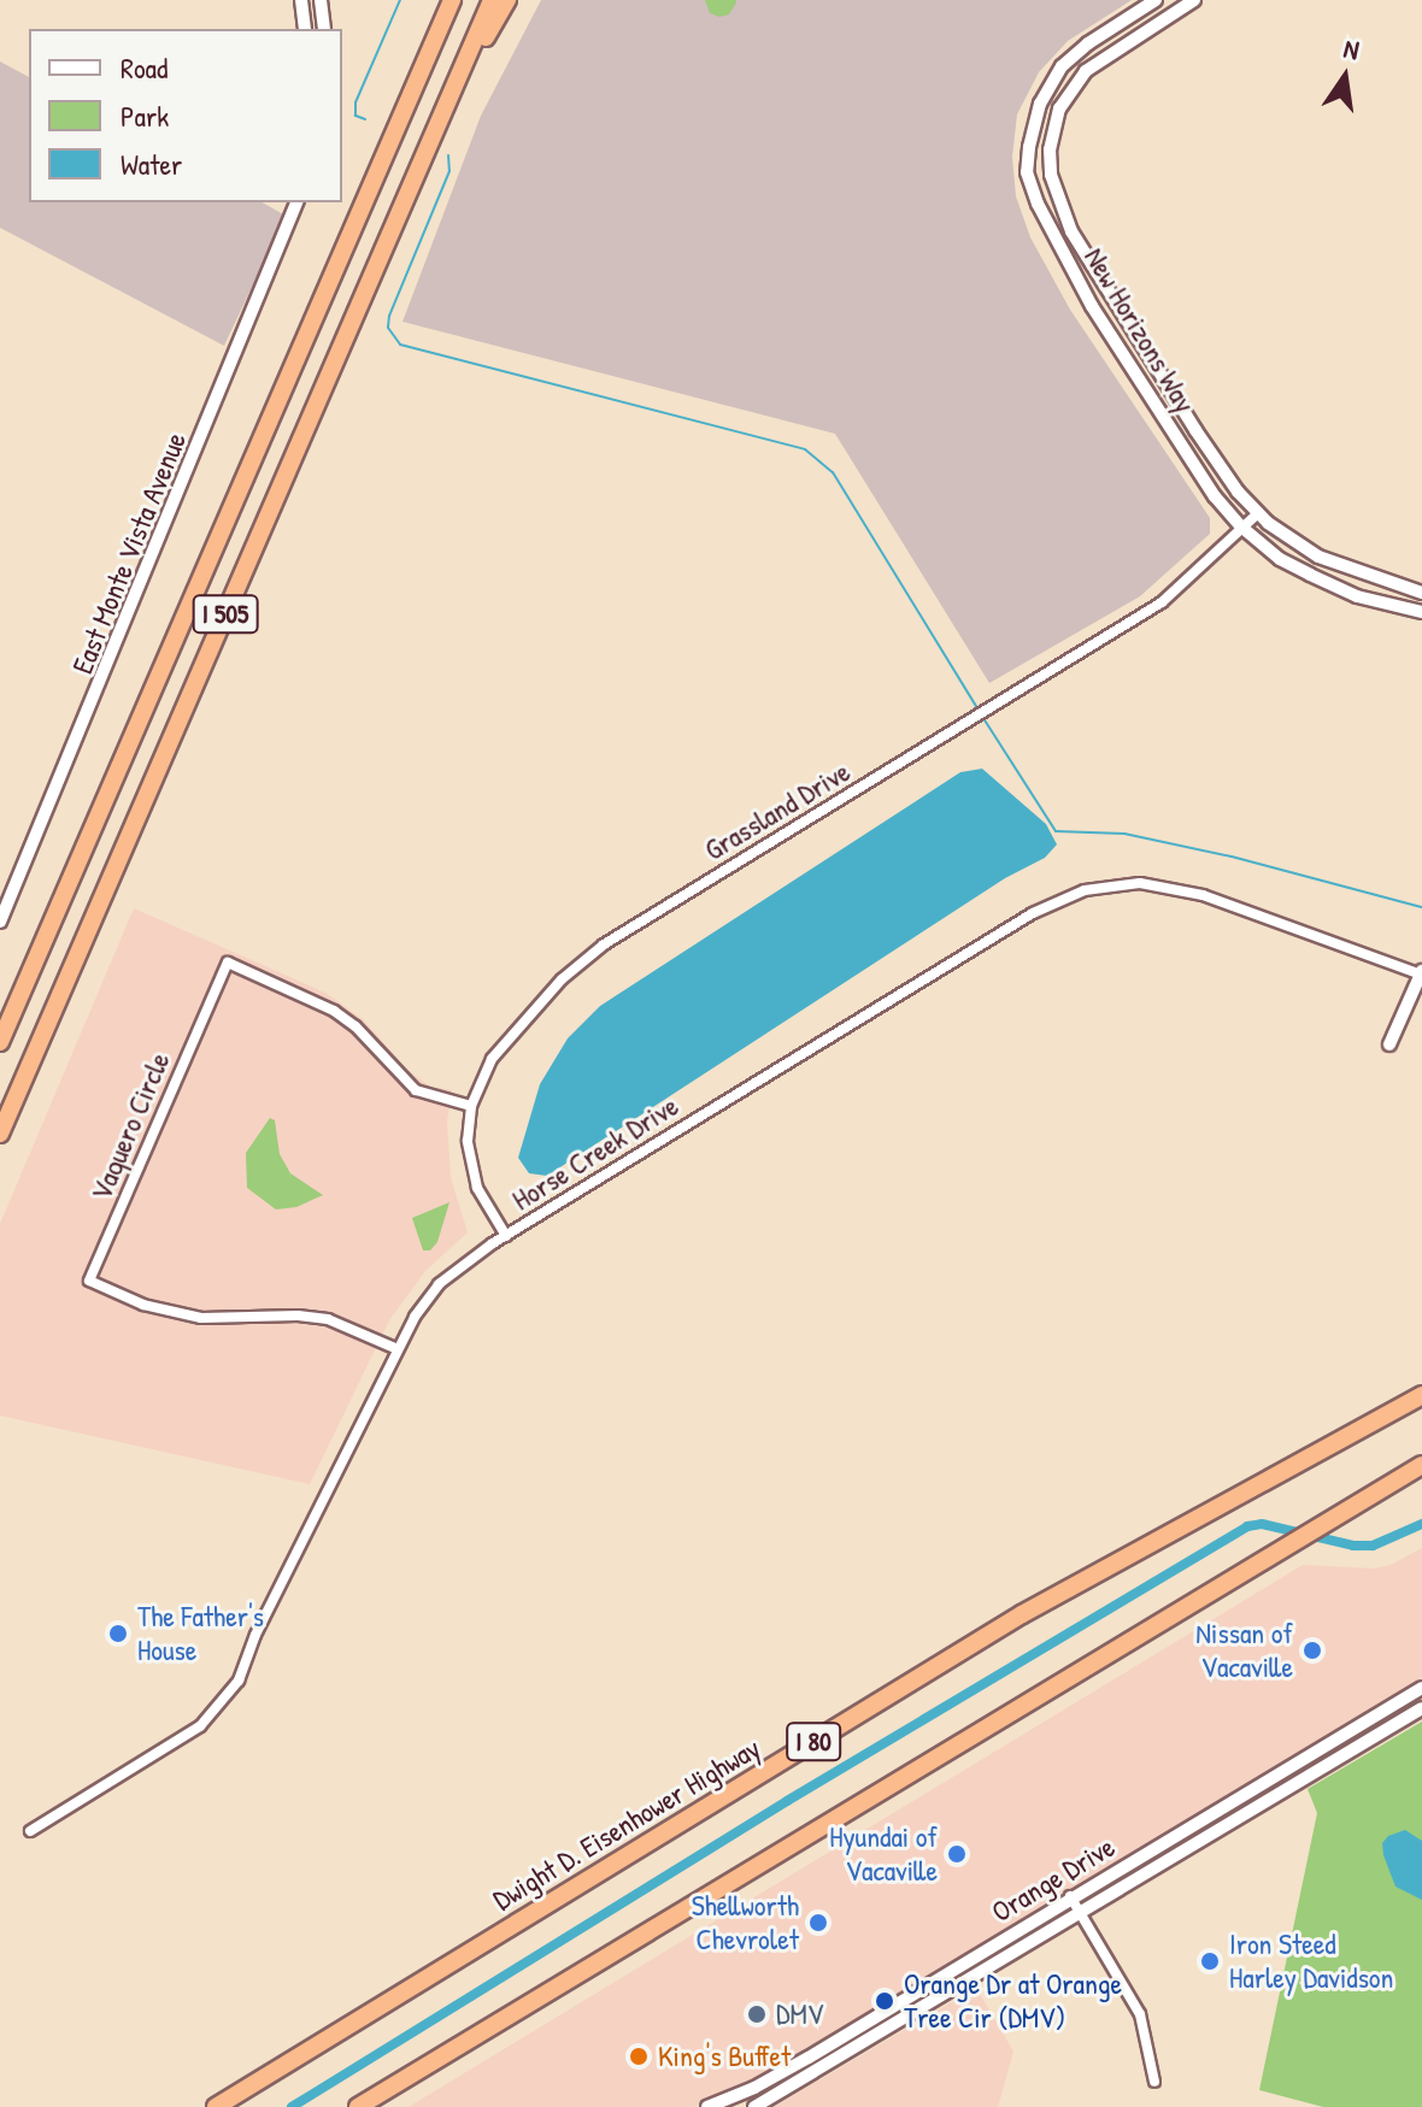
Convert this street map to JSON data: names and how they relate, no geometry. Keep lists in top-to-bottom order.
{
  "streets": {
    "highway": ["I 505", "I 80", "Dwight D. Eisenhower Highway"],
    "street": [
      "New Horizons Way",
      "East Monte Vista Avenue",
      "Grassland Drive",
      "Vaquero Circle",
      "Horse Creek Drive",
      "Orange Drive"
    ]
  },
  "crossings": [
    ["New Horizons Way", "Grassland Drive"],
    ["Grassland Drive", "Vaquero Circle"],
    ["Grassland Drive", "Horse Creek Drive"],
    ["Vaquero Circle", "Horse Creek Drive"]
  ],
  "places": [
    "The Father's House",
    "Nissan of Vacaville",
    "Hyundai of Vacaville",
    "Shellworth Chevrolet",
    "Iron Steed Harley Davidson",
    "Orange Dr at Orange Tree Cir (DMV)",
    "DMV",
    "King's Buffet"
  ],
  "legend": ["Road", "Park", "Water"],
  "north": "top"
}
